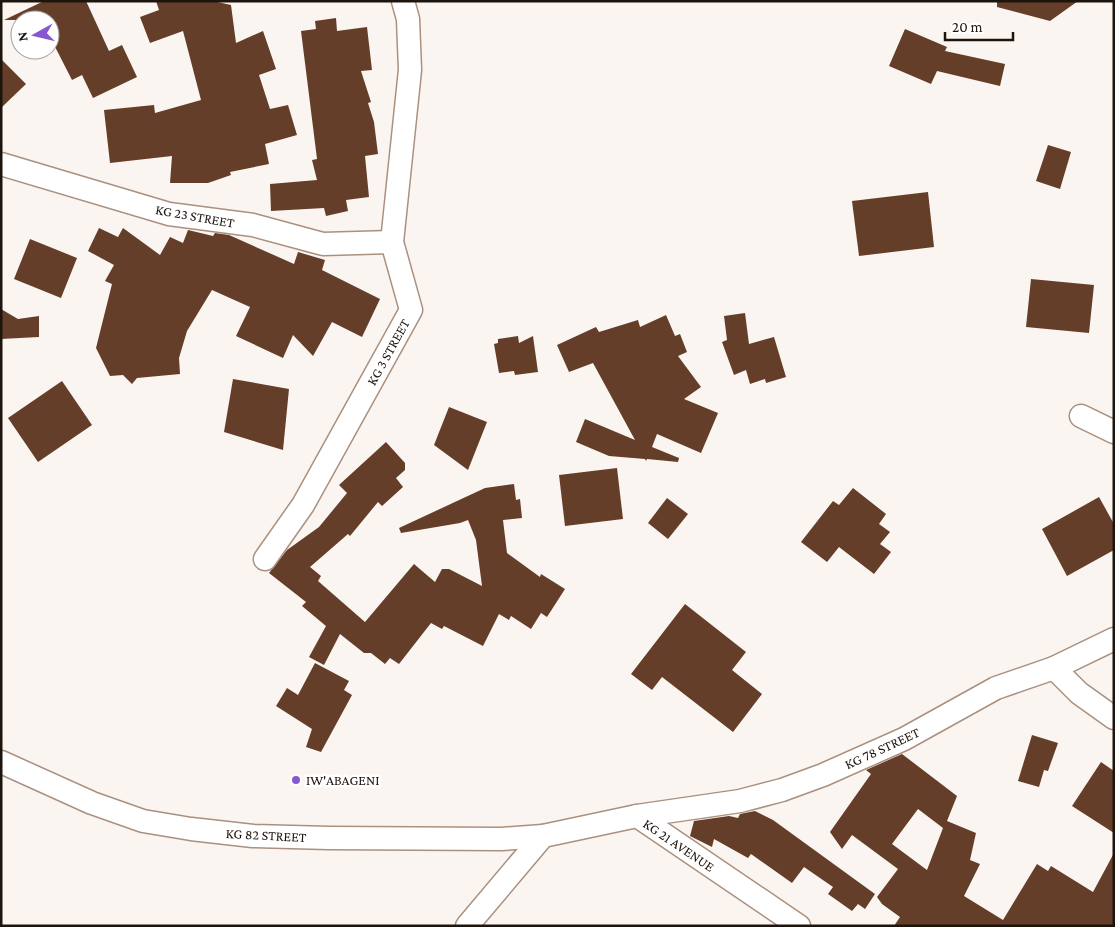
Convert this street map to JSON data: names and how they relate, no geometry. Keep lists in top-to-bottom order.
{
  "streets": {
    "street": [
      "KG 23 STREET",
      "KG 3 STREET",
      "KG 78 STREET",
      "KG 82 STREET",
      "KG 21 AVENUE"
    ]
  },
  "crossings": [
    ["KG 23 STREET", "KG 3 STREET"],
    ["KG 78 STREET", "KG 21 AVENUE"],
    ["KG 82 STREET", "KG 21 AVENUE"]
  ],
  "places": ["IW'ABAGENI"],
  "scale_bar": "20 m",
  "north": "left"
}
